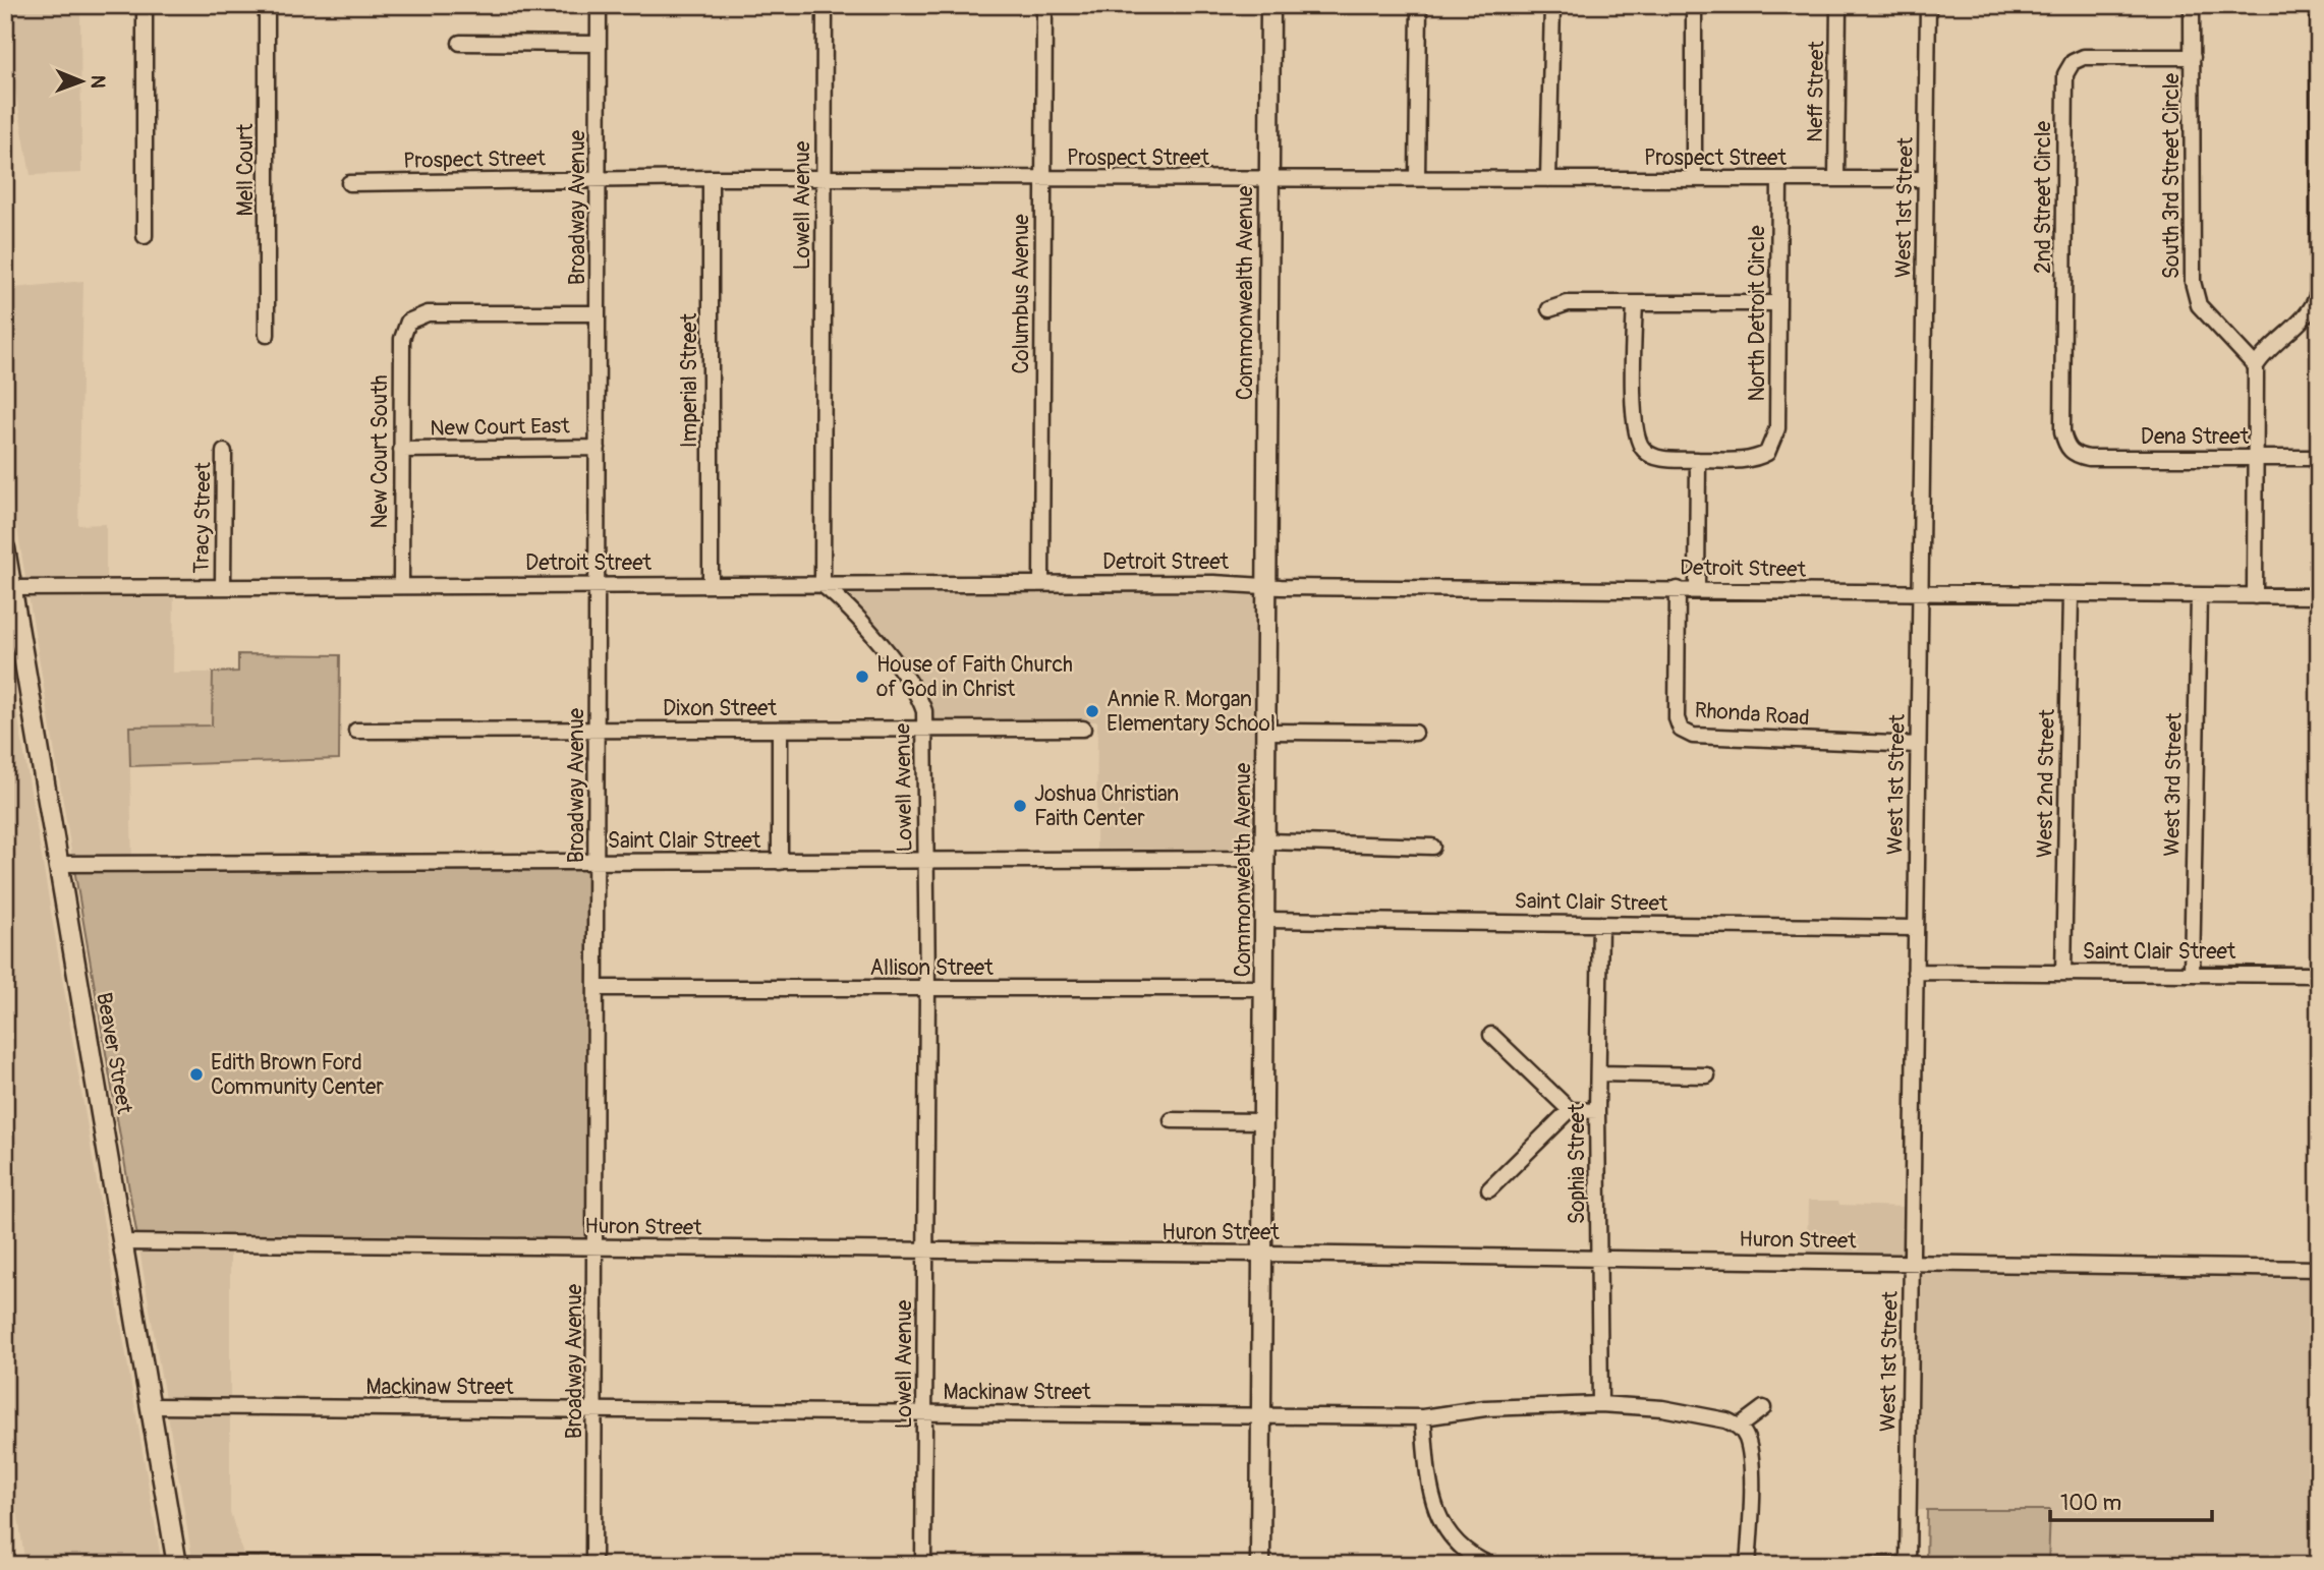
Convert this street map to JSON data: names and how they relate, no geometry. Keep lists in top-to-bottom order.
{
  "streets": {
    "main road": ["Commonwealth Avenue", "Beaver Street"],
    "street": [
      "Neff Street",
      "Prospect Street",
      "Mell Court",
      "South 3rd Street Circle",
      "2nd Street Circle",
      "Lowell Avenue",
      "Broadway Avenue",
      "West 1st Street",
      "Columbus Avenue",
      "North Detroit Circle",
      "Imperial Street",
      "New Court East",
      "Dena Street",
      "New Court South",
      "Tracy Street",
      "Detroit Street",
      "Dixon Street",
      "Rhonda Road",
      "West 2nd Street",
      "West 3rd Street",
      "Saint Clair Street",
      "Allison Street",
      "Sophia Street",
      "Huron Street",
      "Mackinaw Street"
    ]
  },
  "crossings": [
    ["Neff Street", "Prospect Street"],
    ["Prospect Street", "Lowell Avenue"],
    ["Prospect Street", "Broadway Avenue"],
    ["Prospect Street", "West 1st Street"],
    ["Prospect Street", "Commonwealth Avenue"],
    ["Prospect Street", "Columbus Avenue"],
    ["Prospect Street", "North Detroit Circle"],
    ["Prospect Street", "Imperial Street"],
    ["South 3rd Street Circle", "2nd Street Circle"],
    ["2nd Street Circle", "Dena Street"],
    ["Lowell Avenue", "Detroit Street"],
    ["Lowell Avenue", "Dixon Street"],
    ["Lowell Avenue", "Saint Clair Street"],
    ["Lowell Avenue", "Allison Street"],
    ["Lowell Avenue", "Huron Street"],
    ["Lowell Avenue", "Mackinaw Street"],
    ["Broadway Avenue", "New Court East"],
    ["Broadway Avenue", "New Court South"],
    ["Broadway Avenue", "Detroit Street"],
    ["Broadway Avenue", "Dixon Street"],
    ["Broadway Avenue", "Saint Clair Street"],
    ["Broadway Avenue", "Allison Street"],
    ["Broadway Avenue", "Huron Street"],
    ["Broadway Avenue", "Mackinaw Street"],
    ["West 1st Street", "Detroit Street"],
    ["West 1st Street", "Rhonda Road"],
    ["West 1st Street", "Saint Clair Street"],
    ["West 1st Street", "Huron Street"],
    ["Commonwealth Avenue", "Detroit Street"],
    ["Commonwealth Avenue", "Saint Clair Street"],
    ["Commonwealth Avenue", "Allison Street"],
    ["Commonwealth Avenue", "Huron Street"],
    ["Commonwealth Avenue", "Mackinaw Street"],
    ["Columbus Avenue", "Detroit Street"],
    ["Imperial Street", "Detroit Street"],
    ["New Court East", "New Court South"],
    ["New Court South", "Detroit Street"],
    ["Tracy Street", "Detroit Street"],
    ["Detroit Street", "Rhonda Road"],
    ["Detroit Street", "West 2nd Street"],
    ["Detroit Street", "West 3rd Street"],
    ["Detroit Street", "Beaver Street"],
    ["West 2nd Street", "Saint Clair Street"],
    ["West 3rd Street", "Saint Clair Street"],
    ["Saint Clair Street", "Beaver Street"],
    ["Saint Clair Street", "Sophia Street"],
    ["Beaver Street", "Huron Street"],
    ["Beaver Street", "Mackinaw Street"],
    ["Sophia Street", "Huron Street"],
    ["Sophia Street", "Mackinaw Street"]
  ],
  "places": [
    "House of Faith Church of God in Christ",
    "Annie R. Morgan Elementary School",
    "Joshua Christian Faith Center",
    "Edith Brown Ford Community Center"
  ],
  "scale_bar": "100 m",
  "north": "right"
}
